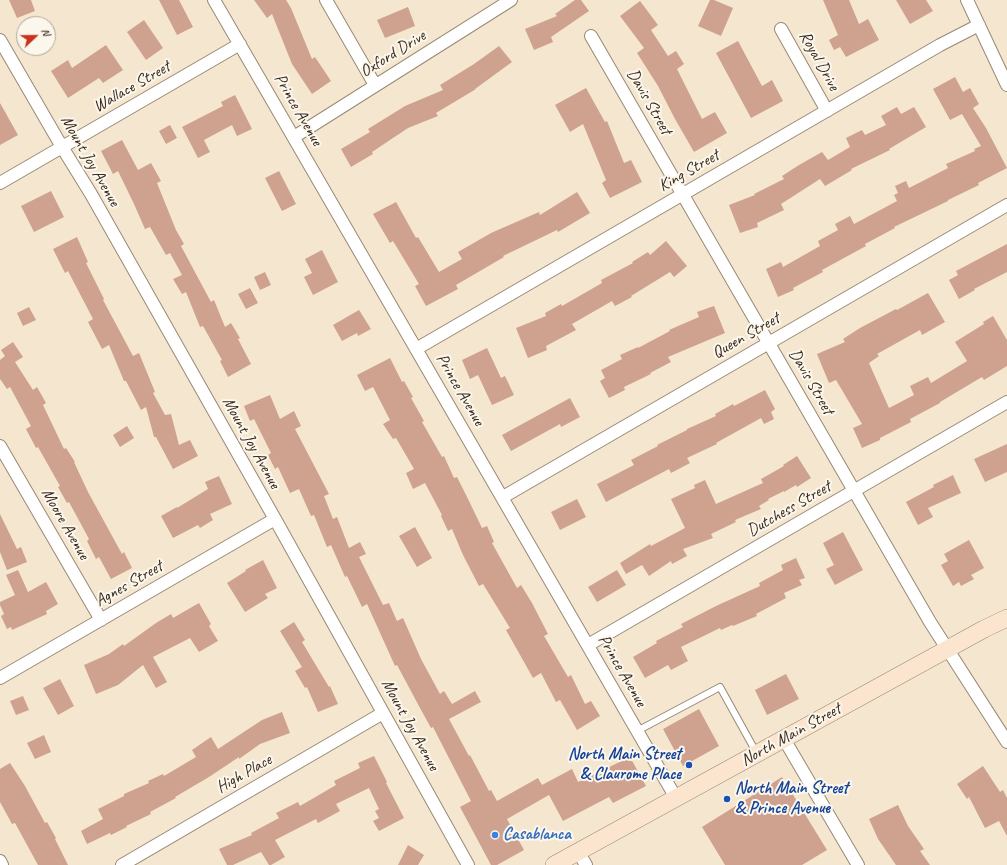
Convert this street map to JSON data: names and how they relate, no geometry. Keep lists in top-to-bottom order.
{
  "streets": {
    "main road": ["North Main Street"],
    "street": [
      "Oxford Drive",
      "Royal Drive",
      "Wallace Street",
      "Davis Street",
      "Prince Avenue",
      "Mount Joy Avenue",
      "King Street",
      "Queen Street",
      "Dutchess Street",
      "Moore Avenue",
      "Agnes Street",
      "High Place"
    ]
  },
  "crossings": [
    ["Oxford Drive", "Prince Avenue"],
    ["Royal Drive", "King Street"],
    ["Wallace Street", "Prince Avenue"],
    ["Wallace Street", "Mount Joy Avenue"],
    ["Davis Street", "King Street"],
    ["Davis Street", "Queen Street"],
    ["Davis Street", "Dutchess Street"],
    ["Davis Street", "North Main Street"],
    ["Prince Avenue", "King Street"],
    ["Prince Avenue", "Queen Street"],
    ["Prince Avenue", "Dutchess Street"],
    ["Prince Avenue", "North Main Street"],
    ["Mount Joy Avenue", "Agnes Street"],
    ["Mount Joy Avenue", "High Place"],
    ["Moore Avenue", "Agnes Street"]
  ],
  "places": ["North Main Street & Claurome Place", "North Main Street & Prince Avenue", "Casablanca"],
  "north": "right"
}
